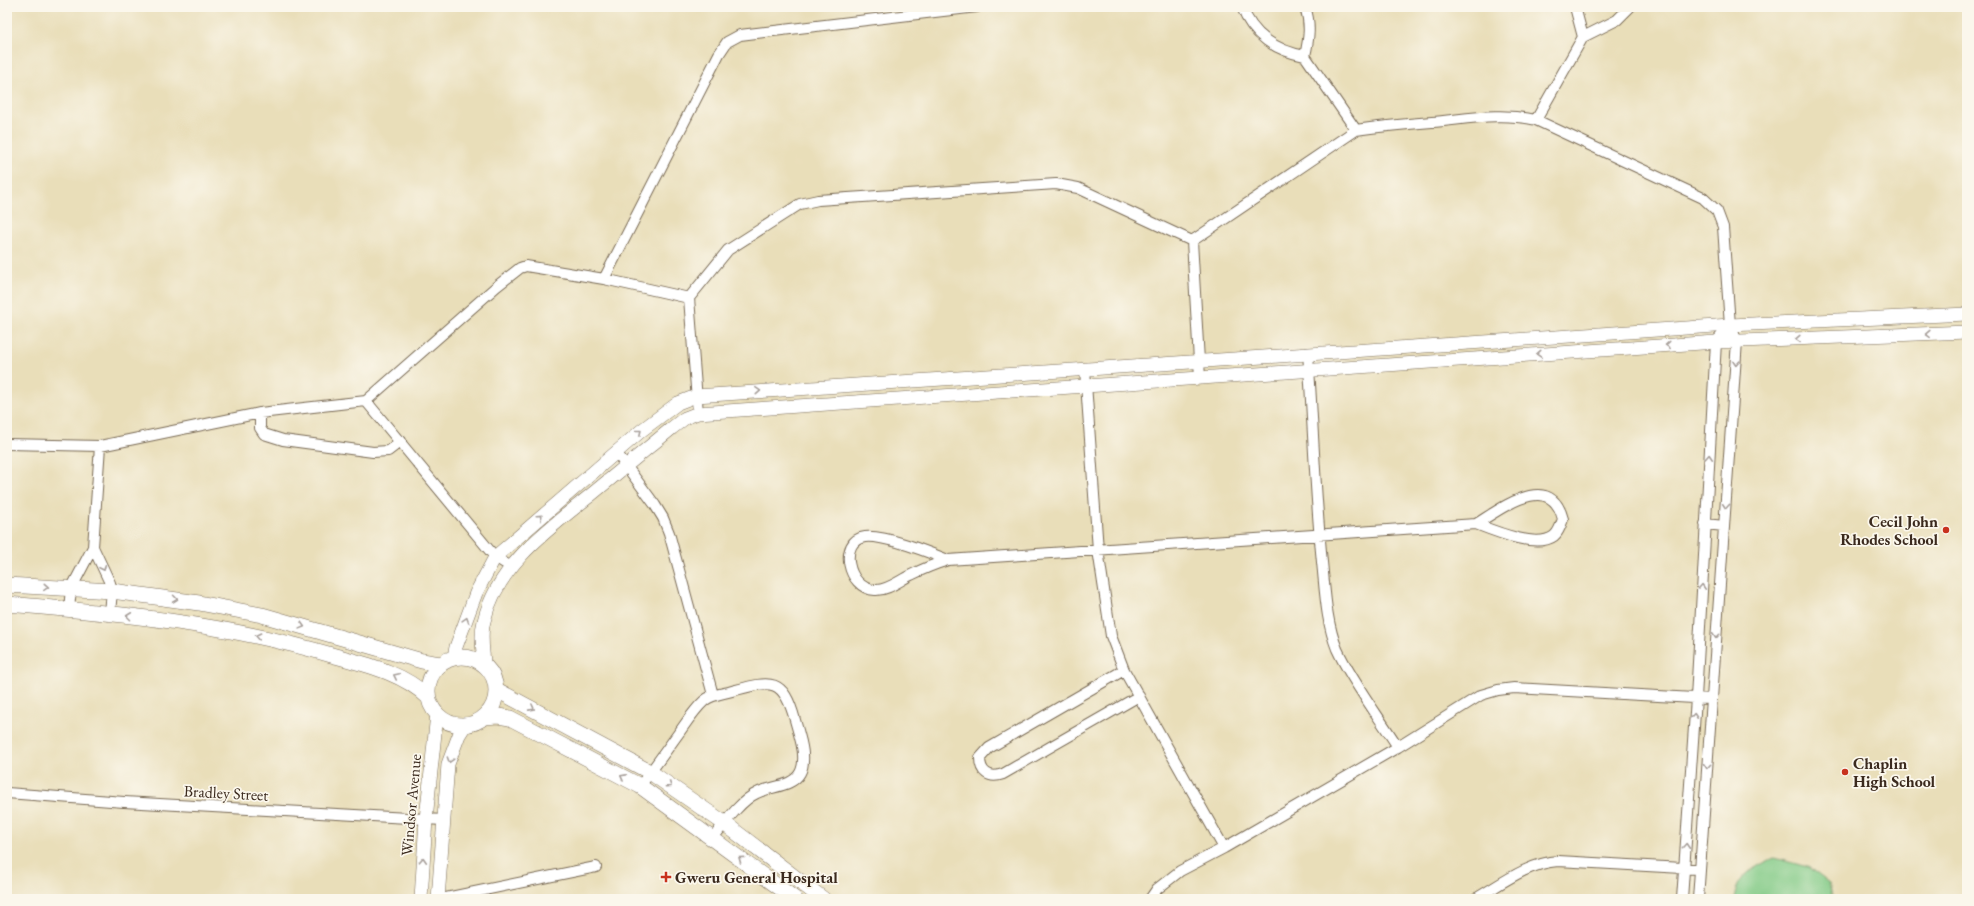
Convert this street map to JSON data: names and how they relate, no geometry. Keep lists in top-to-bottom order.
{
  "streets": {
    "main road": ["Windsor Avenue"],
    "street": ["Bradley Street"]
  },
  "crossings": [
    ["Bradley Street", "Windsor Avenue"]
  ],
  "places": {
    "other": ["Cecil John Rhodes School", "Chaplin High School"],
    "health": ["Gweru General Hospital"]
  }
}
